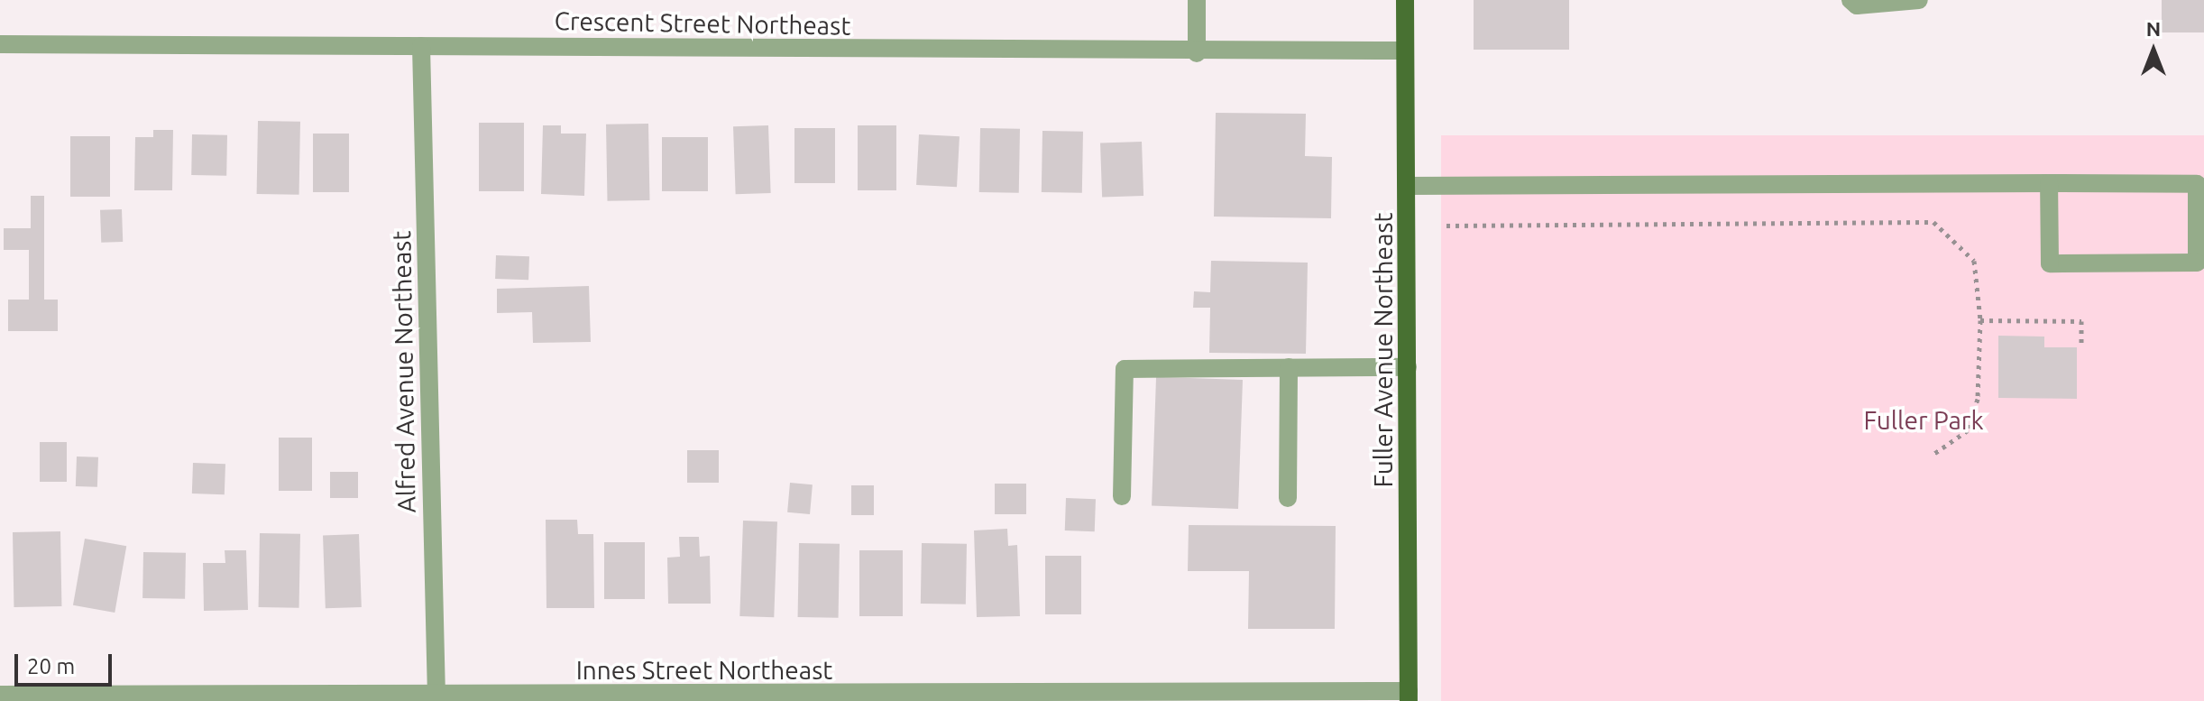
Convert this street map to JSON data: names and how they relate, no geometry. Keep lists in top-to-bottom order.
{
  "streets": {
    "main road": ["Fuller Avenue Northeast"],
    "street": ["Crescent Street Northeast", "Alfred Avenue Northeast", "Innes Street Northeast"]
  },
  "crossings": [
    ["Crescent Street Northeast", "Fuller Avenue Northeast"],
    ["Crescent Street Northeast", "Alfred Avenue Northeast"],
    ["Fuller Avenue Northeast", "Innes Street Northeast"],
    ["Alfred Avenue Northeast", "Innes Street Northeast"]
  ],
  "parks": ["Fuller Park"],
  "scale_bar": "20 m",
  "north": "top"
}
